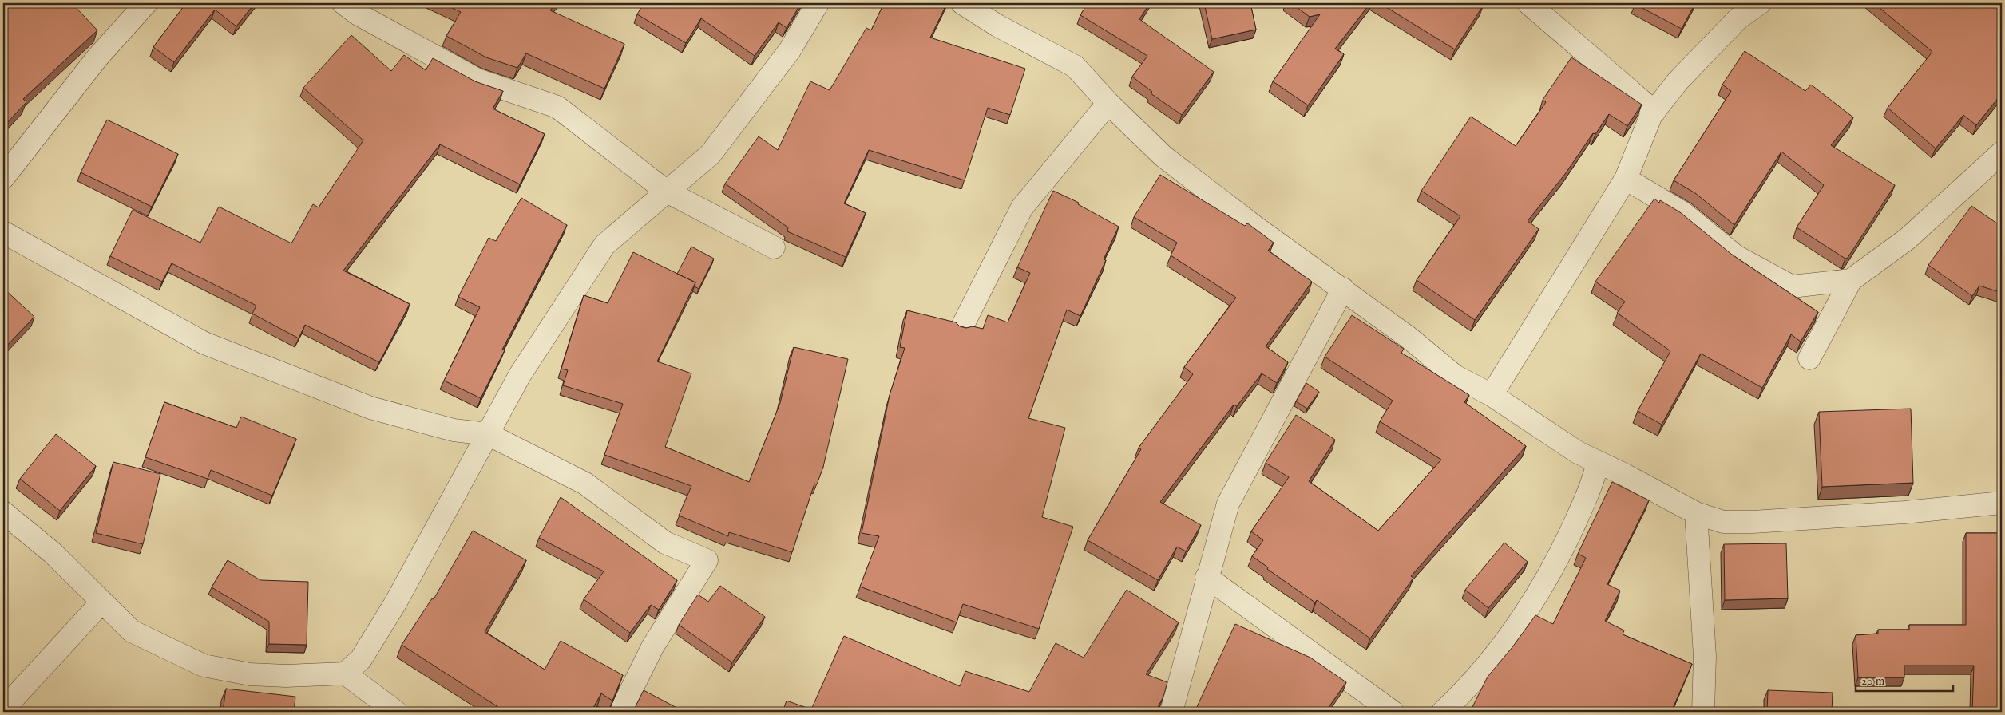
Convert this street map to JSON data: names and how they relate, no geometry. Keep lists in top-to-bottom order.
{
  "scale_bar": "20 m"
}
